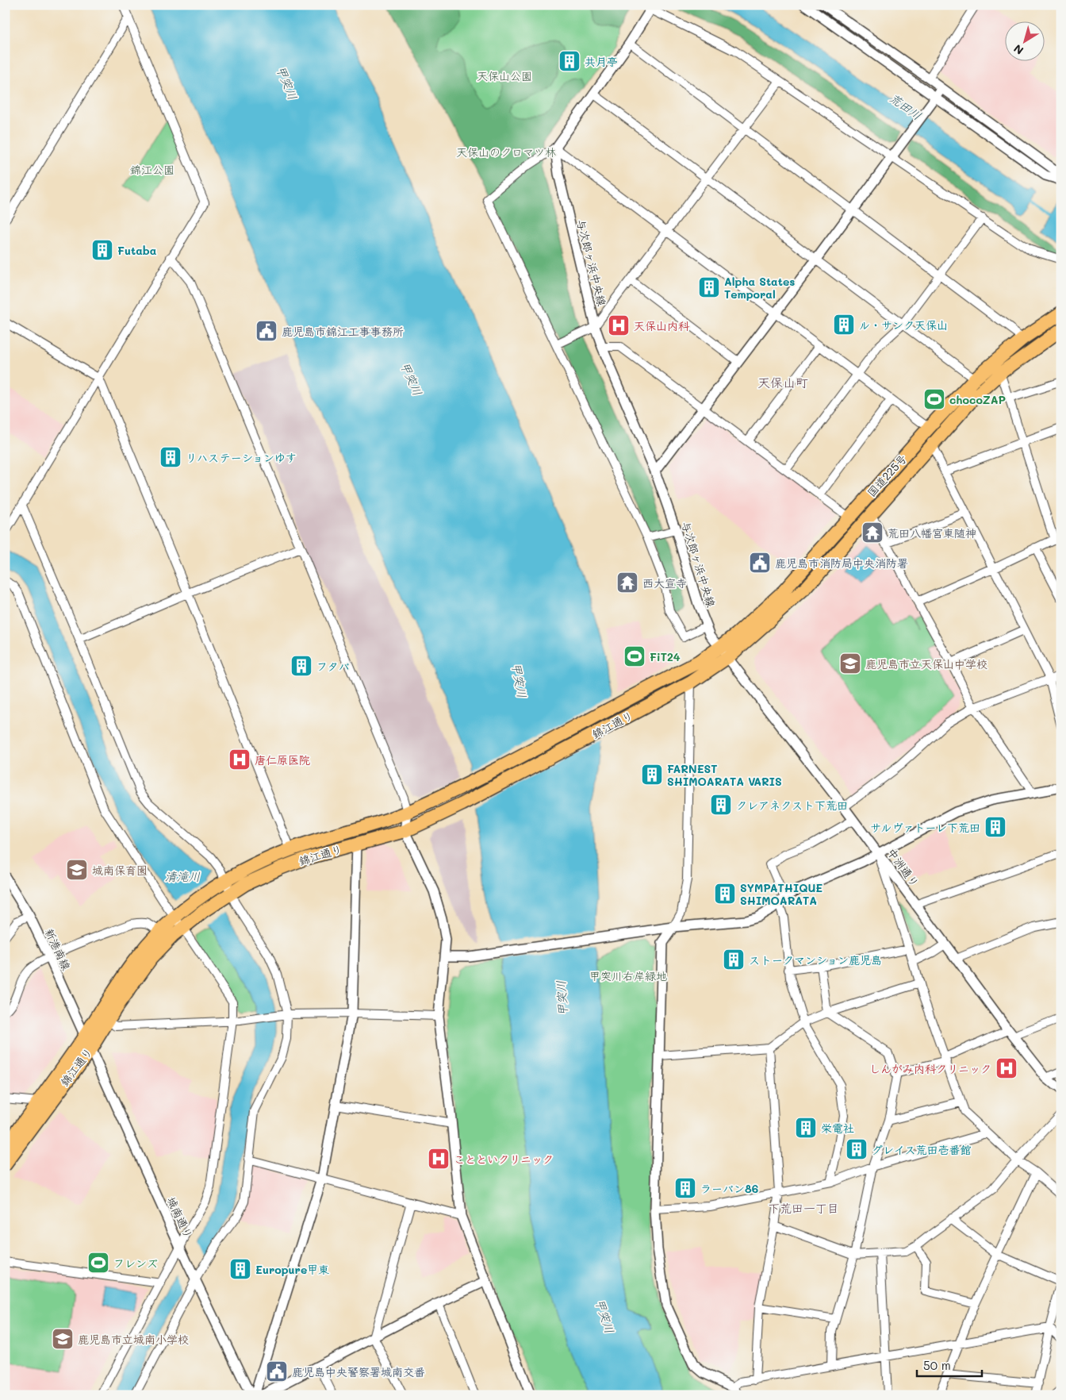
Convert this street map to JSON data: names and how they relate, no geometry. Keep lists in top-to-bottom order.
{
  "streets": {
    "highway": ["国道225号", "錦江通り"],
    "street": [
      "与次郎ヶ浜中央線",
      "中洲通り",
      "新港南線",
      "城南通り"
    ]
  },
  "crossings": [
    ["与次郎ヶ浜中央線", "国道225号"],
    ["与次郎ヶ浜中央線", "錦江通り"],
    ["与次郎ヶ浜中央線", "中洲通り"],
    ["国道225号", "錦江通り"],
    ["国道225号", "中洲通り"],
    ["錦江通り", "中洲通り"],
    ["錦江通り", "新港南線"],
    ["錦江通り", "城南通り"],
    ["新港南線", "城南通り"]
  ],
  "districts": ["天保山町", "下荒田一丁目"],
  "water": ["甲突川", "荒田川", "清滝川"],
  "parks": [
    "天保山公園",
    "天保山のクロマツ林",
    "錦江公園",
    "甲突川右岸緑地"
  ],
  "places": {
    "building": [
      "共月亭",
      "Futaba",
      "Alpha States Temporal",
      "ル・サンク天保山",
      "リハステーションゆす",
      "フタバ",
      "FARNEST SHIMOARATA VARIS",
      "クレアネクスト下荒田",
      "サルヴァトーレ下荒田",
      "SYMPATHIQUE SHIMOARATA",
      "ストークマンション鹿児島",
      "栄電社",
      "グレイス荒田壱番館",
      "ラーバン86",
      "Europure甲東"
    ],
    "hospital": [
      "天保山内科",
      "唐仁原医院",
      "しんがみ内科クリニック",
      "ことといクリニック"
    ],
    "public building": ["鹿児島市錦江工事事務所", "鹿児島市消防局中央消防署", "鹿児島中央警察署城南交番"],
    "sports": ["chocoZAP", "FiT24", "フレンズ"],
    "temple": ["荒田八幡宮東随神", "西大宣寺"],
    "school or university": ["鹿児島市立天保山中学校", "城南保育園", "鹿児島市立城南小学校"]
  },
  "scale_bar": "50 m",
  "north": "bottom left"
}
